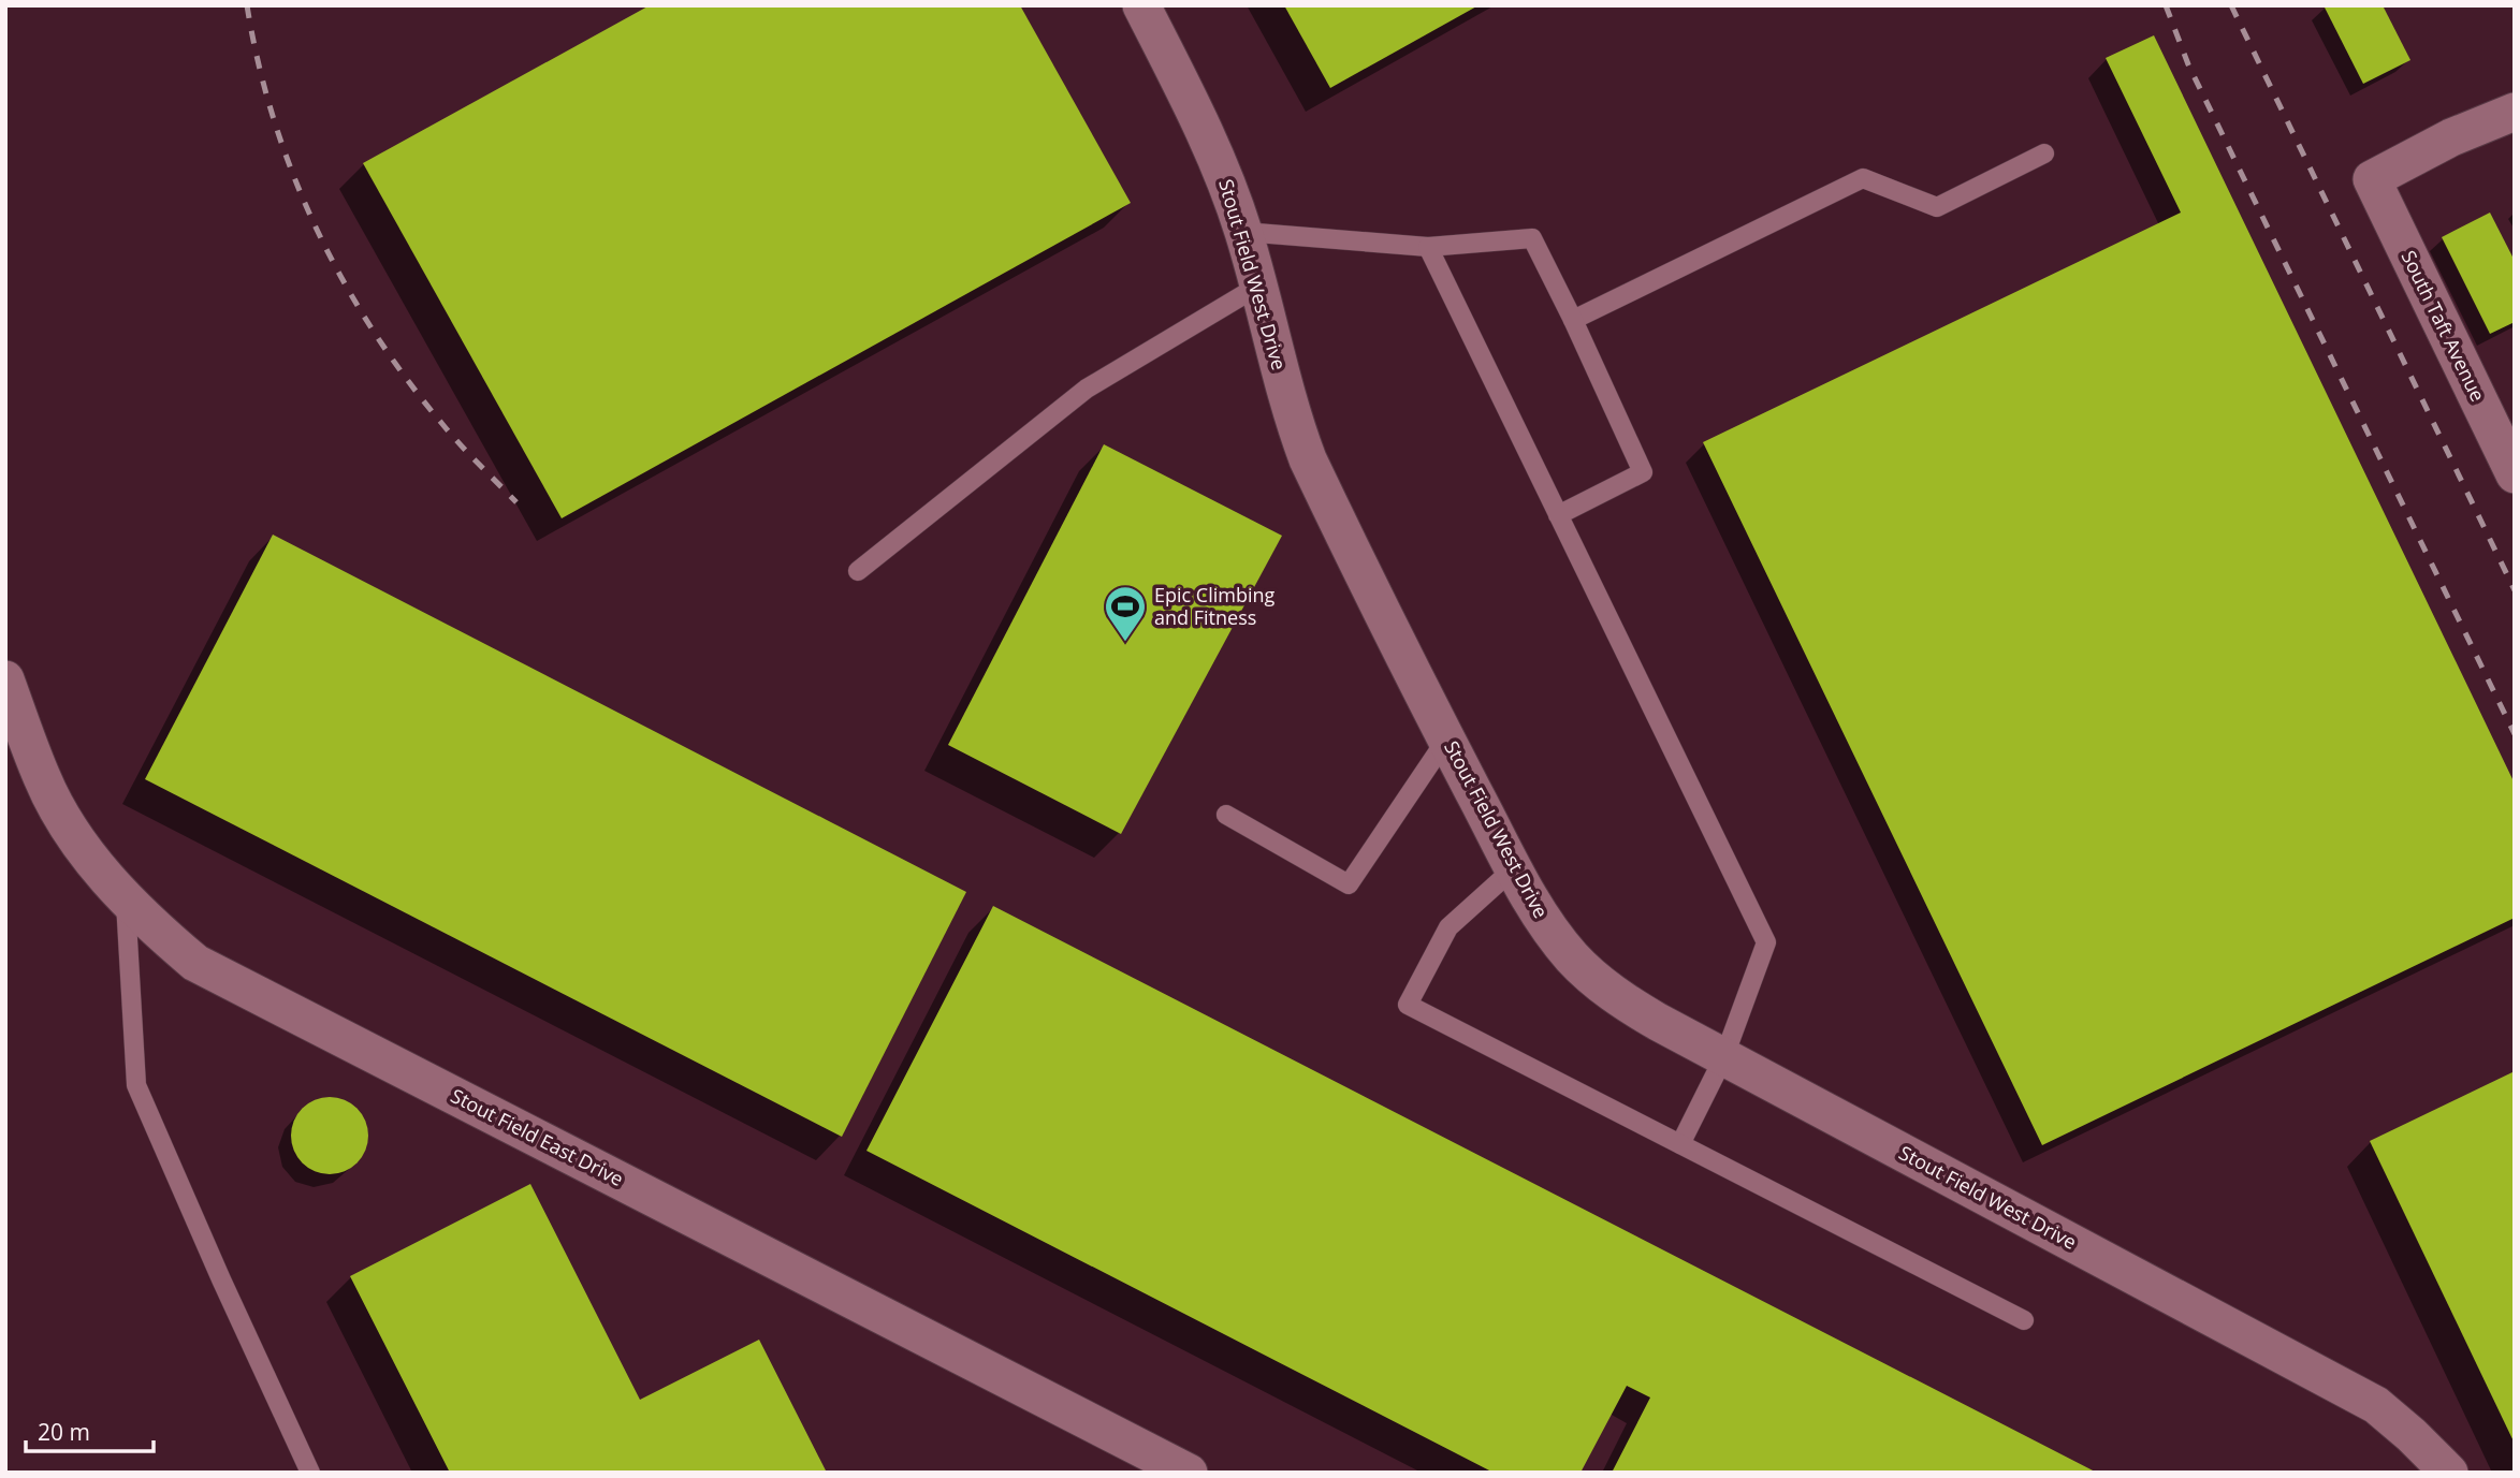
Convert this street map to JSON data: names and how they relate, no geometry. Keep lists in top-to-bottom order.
{
  "streets": {
    "street": ["Stout Field West Drive", "South Taft Avenue", "Stout Field East Drive"]
  },
  "places": {
    "sports": ["Epic Climbing and Fitness"]
  },
  "scale_bar": "20 m"
}
